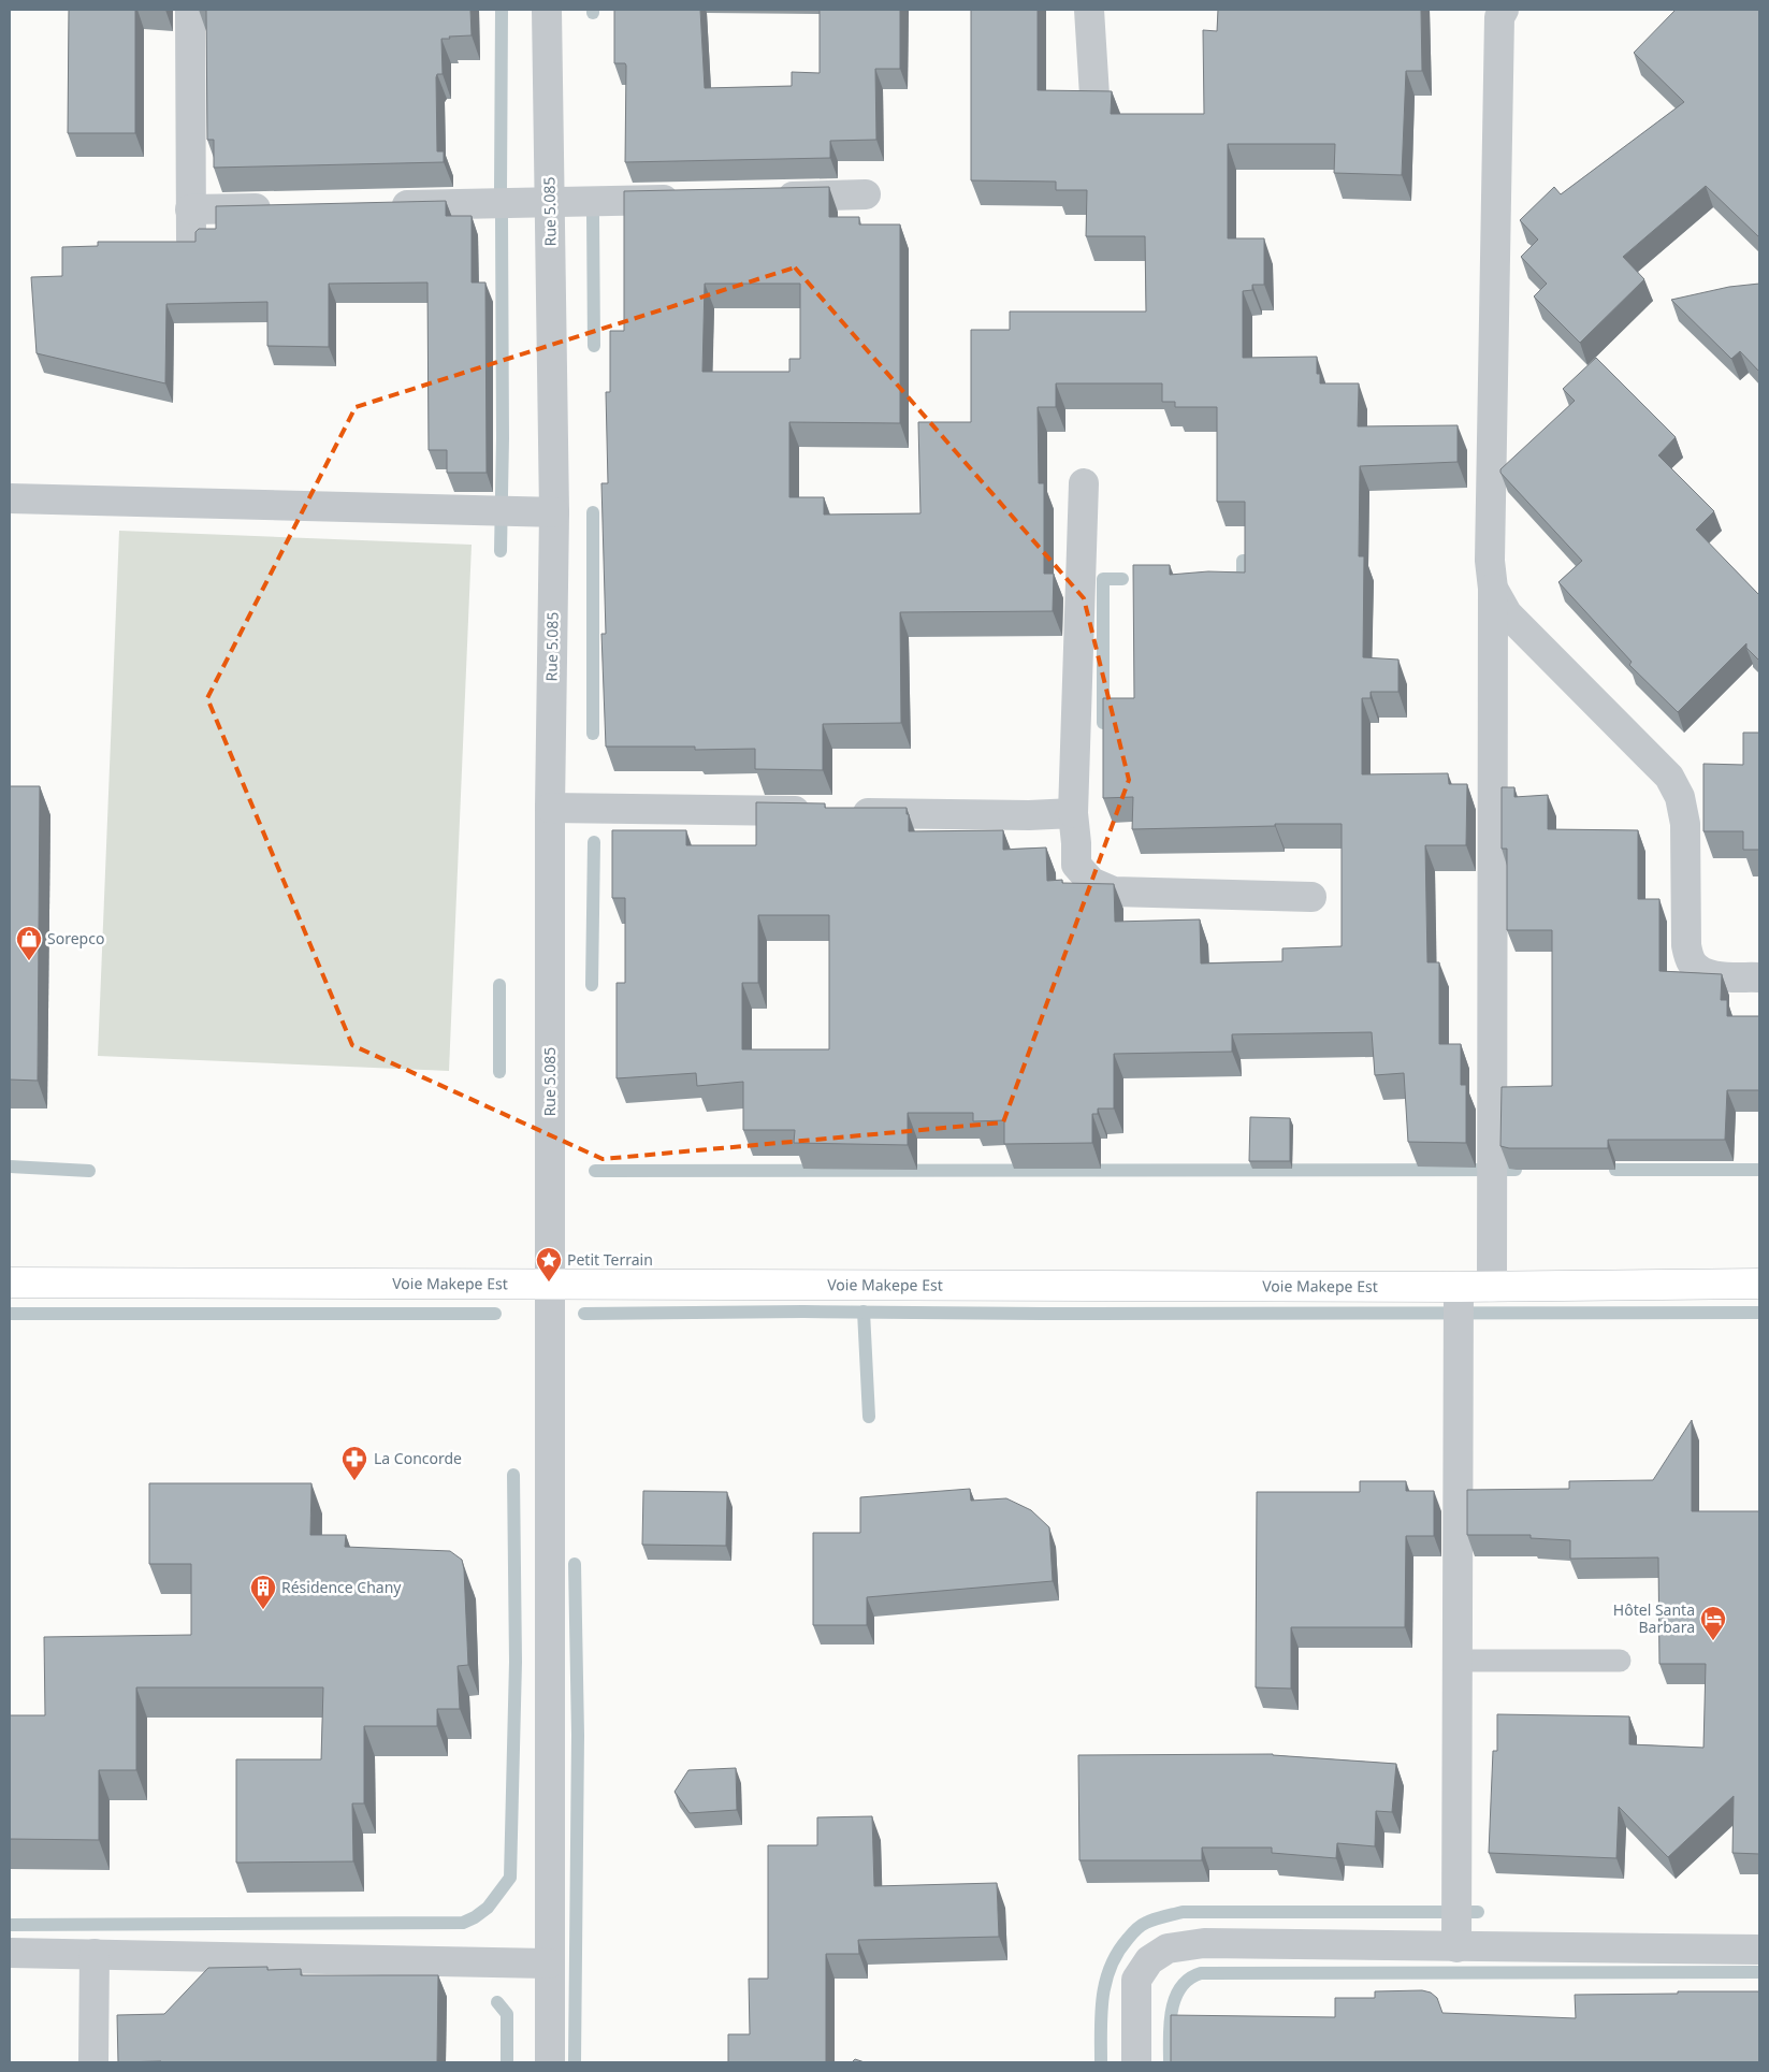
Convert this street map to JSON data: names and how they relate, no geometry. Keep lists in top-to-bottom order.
{
  "streets": {
    "main road": ["Voie Makepe Est"],
    "street": ["Rue 5.085"]
  },
  "crossings": [
    ["Rue 5.085", "Voie Makepe Est"]
  ],
  "places": {
    "shop": ["Sorepco"],
    "place": ["Petit Terrain"],
    "pharmacy": ["La Concorde"],
    "building": ["Résidence Chany"],
    "hotel": ["Hôtel Santa Barbara"]
  }
}
